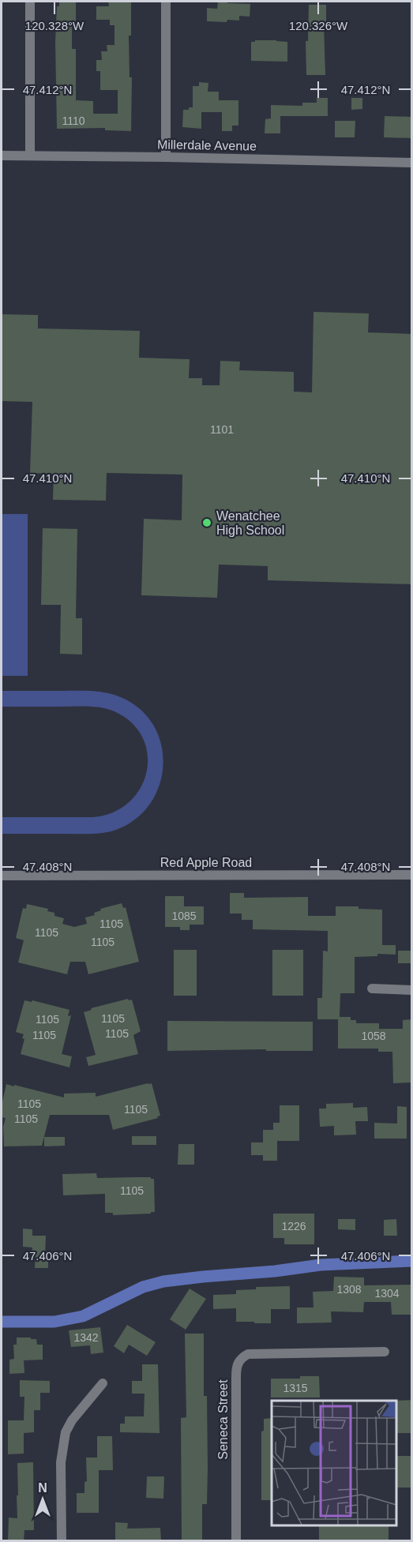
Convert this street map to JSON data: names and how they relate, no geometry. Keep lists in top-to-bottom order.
{
  "streets": {
    "street": ["Millerdale Avenue", "Red Apple Road", "Seneca Street"]
  },
  "places": ["Wenatchee High School"],
  "house_numbers": [
    "1110",
    "1101",
    "1085",
    "1105",
    "1105",
    "1105",
    "1105",
    "1105",
    "1105",
    "1105",
    "1058",
    "1105",
    "1105",
    "1105",
    "1105",
    "1226",
    "1308",
    "1304",
    "1342",
    "1315"
  ],
  "north": "top",
  "coordinates": [
    "120.328°W",
    "120.326°W",
    "47.412°N",
    "47.410°N",
    "47.408°N",
    "47.406°N"
  ]
}
